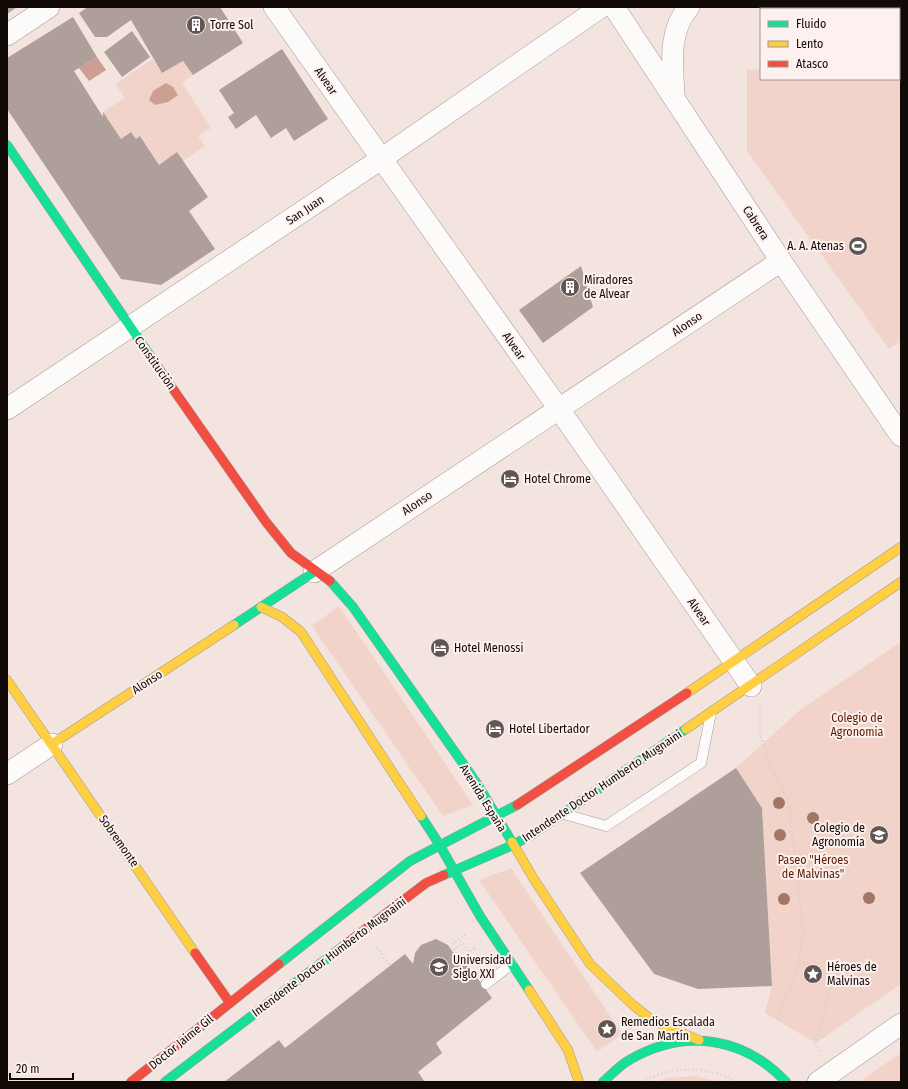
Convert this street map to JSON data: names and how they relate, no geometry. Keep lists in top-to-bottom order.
{
  "streets": {
    "main road": [
      "Alonso",
      "Constitución",
      "Intendente Doctor Humberto Mugnaini",
      "Avenida España",
      "Sobremonte",
      "Doctor Jaime Gil"
    ],
    "street": ["Alvear", "San Juan", "Cabrera"]
  },
  "crossings": [
    ["Alvear", "San Juan"],
    ["Alvear", "Alonso"],
    ["Alvear", "Intendente Doctor Humberto Mugnaini"],
    ["San Juan", "Constitución"],
    ["Cabrera", "Alonso"],
    ["Alonso", "Constitución"],
    ["Alonso", "Avenida España"],
    ["Alonso", "Sobremonte"],
    ["Constitución", "Avenida España"],
    ["Intendente Doctor Humberto Mugnaini", "Avenida España"],
    ["Intendente Doctor Humberto Mugnaini", "Sobremonte"],
    ["Intendente Doctor Humberto Mugnaini", "Doctor Jaime Gil"],
    ["Sobremonte", "Doctor Jaime Gil"]
  ],
  "parks": ["Colegio de Agronomia", "Paseo \"Héroes de Malvinas\""],
  "places": {
    "building": ["Torre Sol", "Miradores de Alvear"],
    "sports": ["A. A. Atenas"],
    "hotel": ["Hotel Chrome", "Hotel Menossi", "Hotel Libertador"],
    "school or university": ["Colegio de Agronomía", "Universidad Siglo XXI"],
    "place": ["Héroes de Malvinas", "Remedios Escalada de San Martín"]
  },
  "legend": ["Fluido", "Lento", "Atasco"],
  "scale_bar": "20 m"
}
